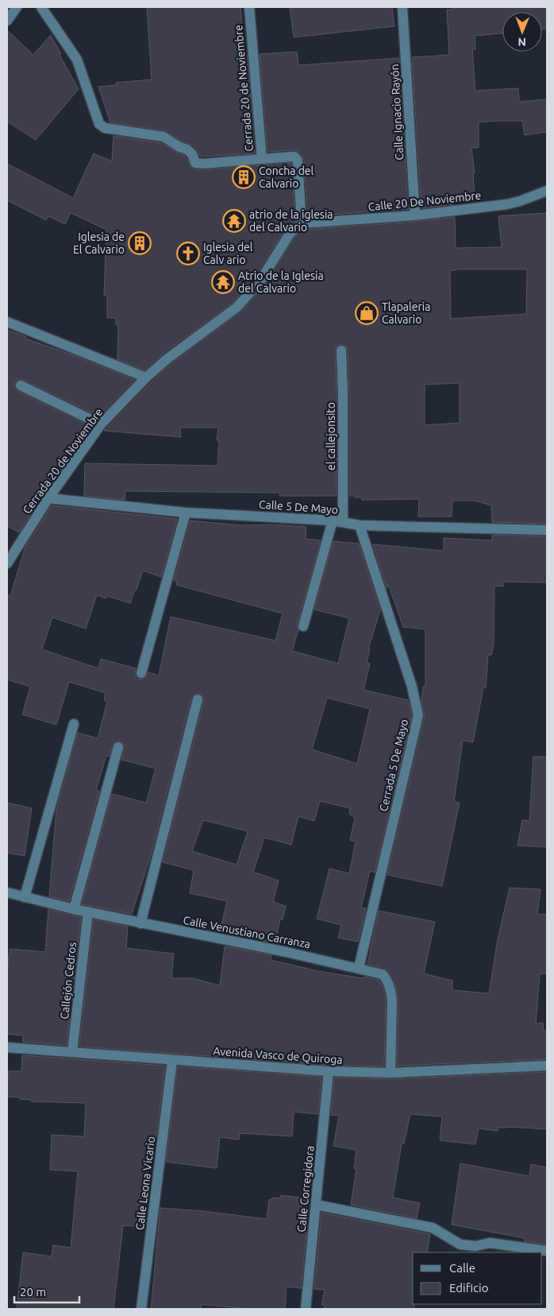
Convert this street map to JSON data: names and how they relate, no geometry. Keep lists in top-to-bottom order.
{
  "streets": {
    "street": [
      "Cerrada 20 de Noviembre",
      "Calle Ignacio Rayón",
      "Calle 20 De Noviembre",
      "el callejonsito",
      "Calle 5 De Mayo",
      "Cerrada 5 De Mayo",
      "Calle Venustiano Carranza",
      "Callejón Cedros",
      "Avenida Vasco de Quiroga",
      "Calle Leona Vicario",
      "Calle Corregidora"
    ]
  },
  "crossings": [
    ["Cerrada 20 de Noviembre", "Calle 20 De Noviembre"],
    ["Cerrada 20 de Noviembre", "Calle 5 De Mayo"],
    ["Calle Ignacio Rayón", "Calle 20 De Noviembre"],
    ["el callejonsito", "Calle 5 De Mayo"],
    ["Calle 5 De Mayo", "Cerrada 5 De Mayo"],
    ["Cerrada 5 De Mayo", "Calle Venustiano Carranza"],
    ["Calle Venustiano Carranza", "Callejón Cedros"],
    ["Calle Venustiano Carranza", "Avenida Vasco de Quiroga"],
    ["Callejón Cedros", "Avenida Vasco de Quiroga"],
    ["Avenida Vasco de Quiroga", "Calle Leona Vicario"],
    ["Avenida Vasco de Quiroga", "Calle Corregidora"]
  ],
  "places": {
    "building": ["Concha del Calvario", "Iglesia de El Calvario"],
    "temple": ["atrio de la iglesia del Calvario", "Atrio de la Iglesia del Calvario"],
    "church": ["Iglesia del Calv ario"],
    "shop": ["Tlapaleria Calvario"]
  },
  "legend": ["Calle", "Edificio"],
  "scale_bar": "20 m",
  "north": "bottom"
}
